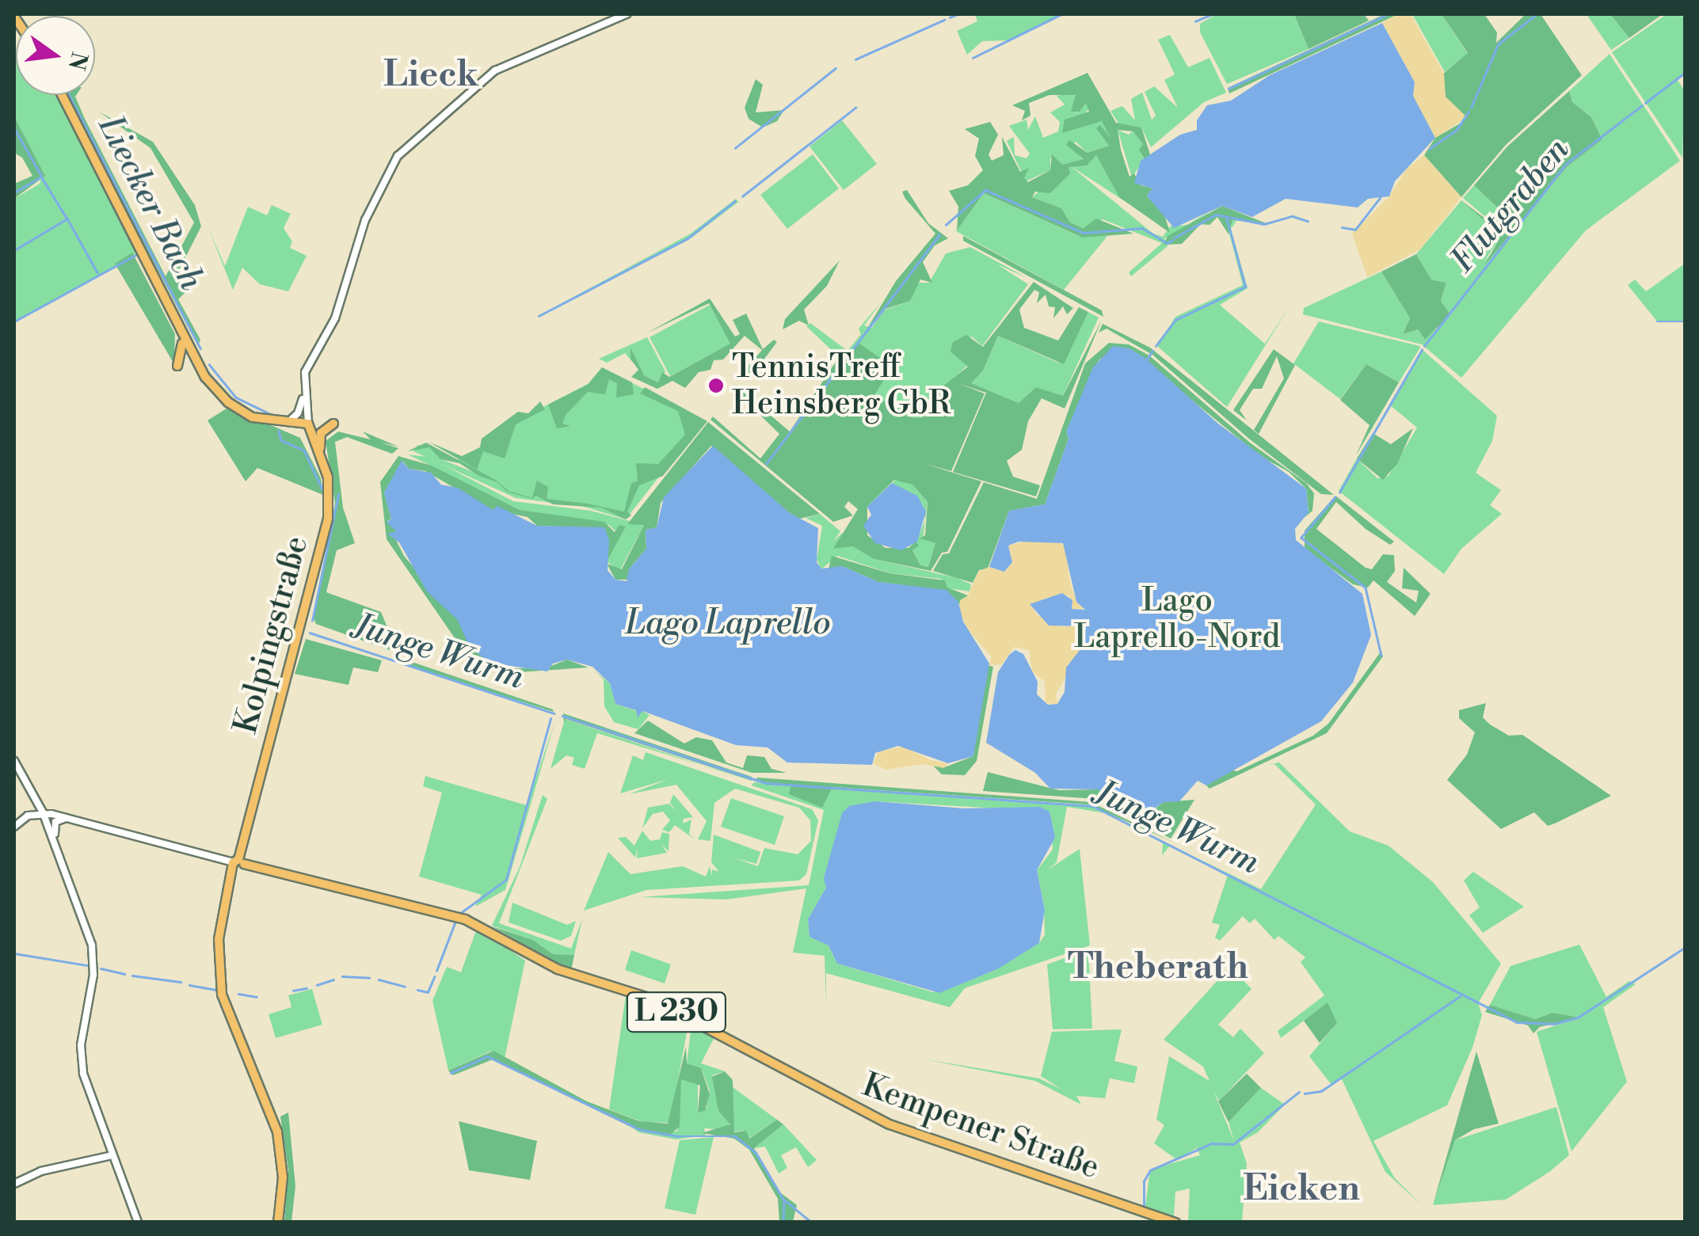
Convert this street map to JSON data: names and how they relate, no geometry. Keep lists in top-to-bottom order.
{
  "streets": {
    "main road": ["Kolpingstraße", "L 230", "Kempener Straße"]
  },
  "crossings": [
    ["Kolpingstraße", "Kempener Straße"]
  ],
  "districts": ["Lieck", "Theberath", "Eicken"],
  "water": [
    "Liecker Bach",
    "Flutgraben",
    "Lago Laprello",
    "Junge Wurm"
  ],
  "parks": ["Lago Laprello-Nord"],
  "places": ["TennisTreff Heinsberg GbR"],
  "north": "right"
}
